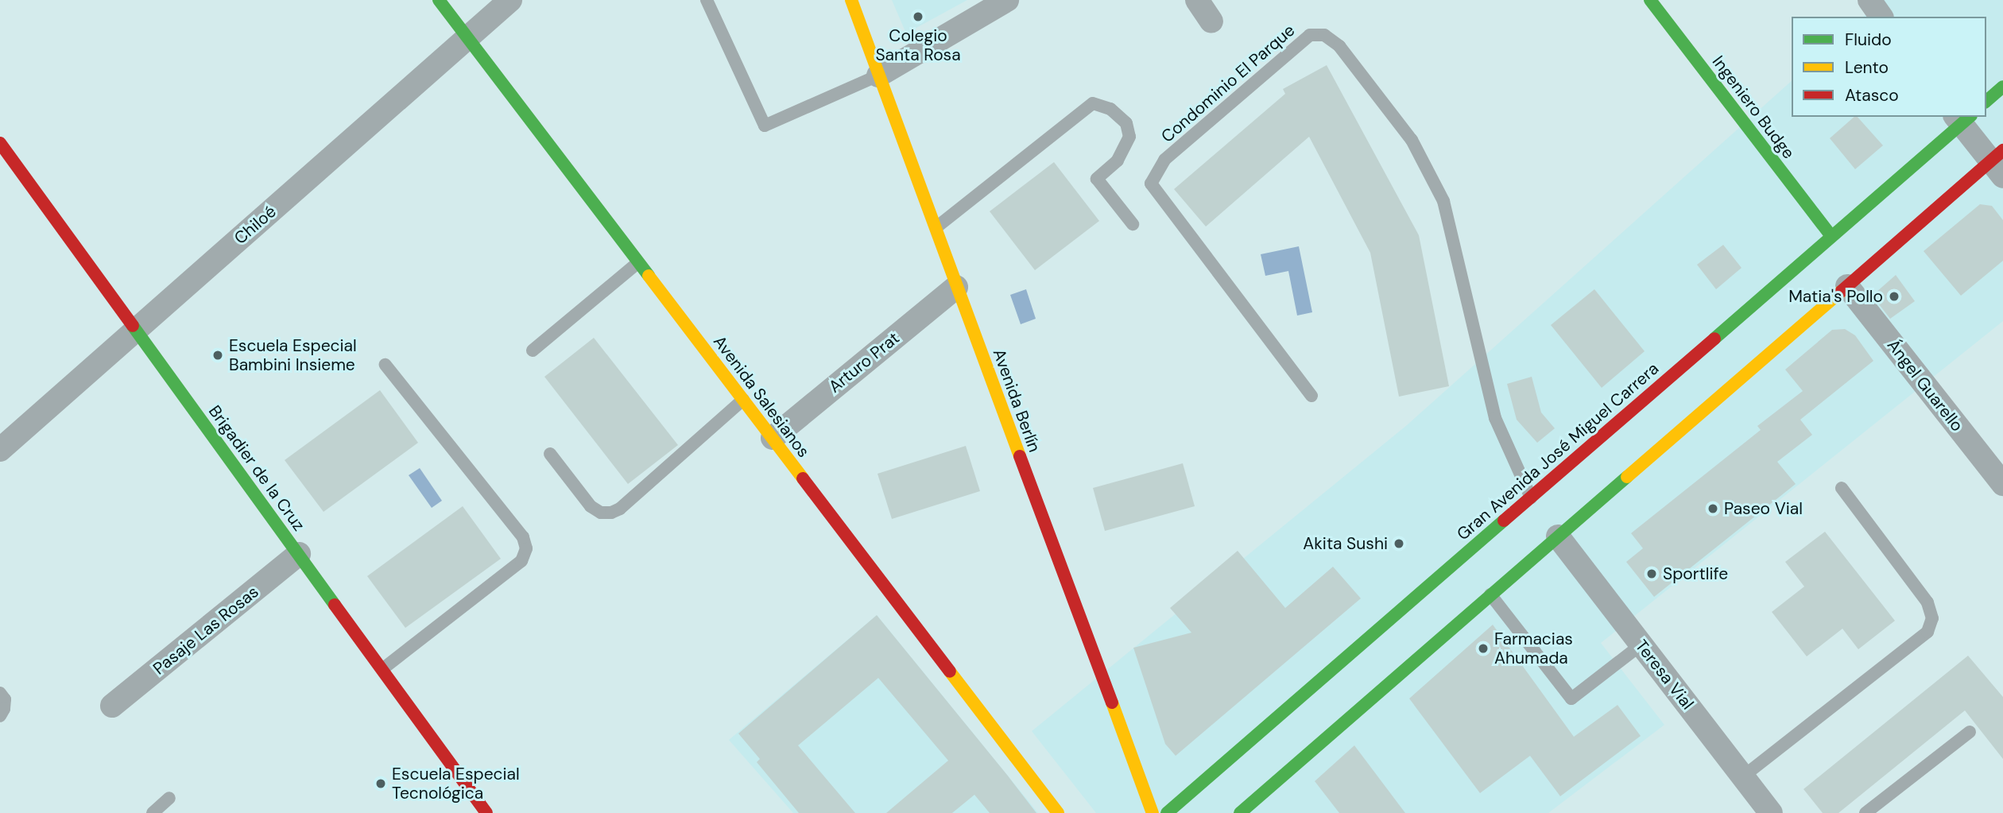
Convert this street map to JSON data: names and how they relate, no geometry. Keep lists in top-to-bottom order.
{
  "streets": {
    "main road": [
      "Ingeniero Budge",
      "Avenida Salesianos",
      "Avenida Berlín",
      "Gran Avenida José Miguel Carrera",
      "Brigadier de la Cruz"
    ],
    "street": [
      "Chiloé",
      "Arturo Prat",
      "Ángel Guarello",
      "Pasaje Las Rosas",
      "Teresa Vial"
    ],
    "lane": ["Condominio El Parque"]
  },
  "crossings": [
    ["Condominio El Parque", "Gran Avenida José Miguel Carrera"],
    ["Ingeniero Budge", "Gran Avenida José Miguel Carrera"],
    ["Chiloé", "Avenida Salesianos"],
    ["Chiloé", "Brigadier de la Cruz"],
    ["Arturo Prat", "Avenida Salesianos"],
    ["Arturo Prat", "Avenida Berlín"],
    ["Brigadier de la Cruz", "Pasaje Las Rosas"]
  ],
  "places": [
    "Colegio Santa Rosa",
    "Matia's Pollo",
    "Escuela Especial Bambini Insieme",
    "Paseo Vial",
    "Akita Sushi",
    "Sportlife",
    "Farmacias Ahumada",
    "Escuela Especial Tecnológica"
  ],
  "legend": ["Fluido", "Lento", "Atasco"]
}
